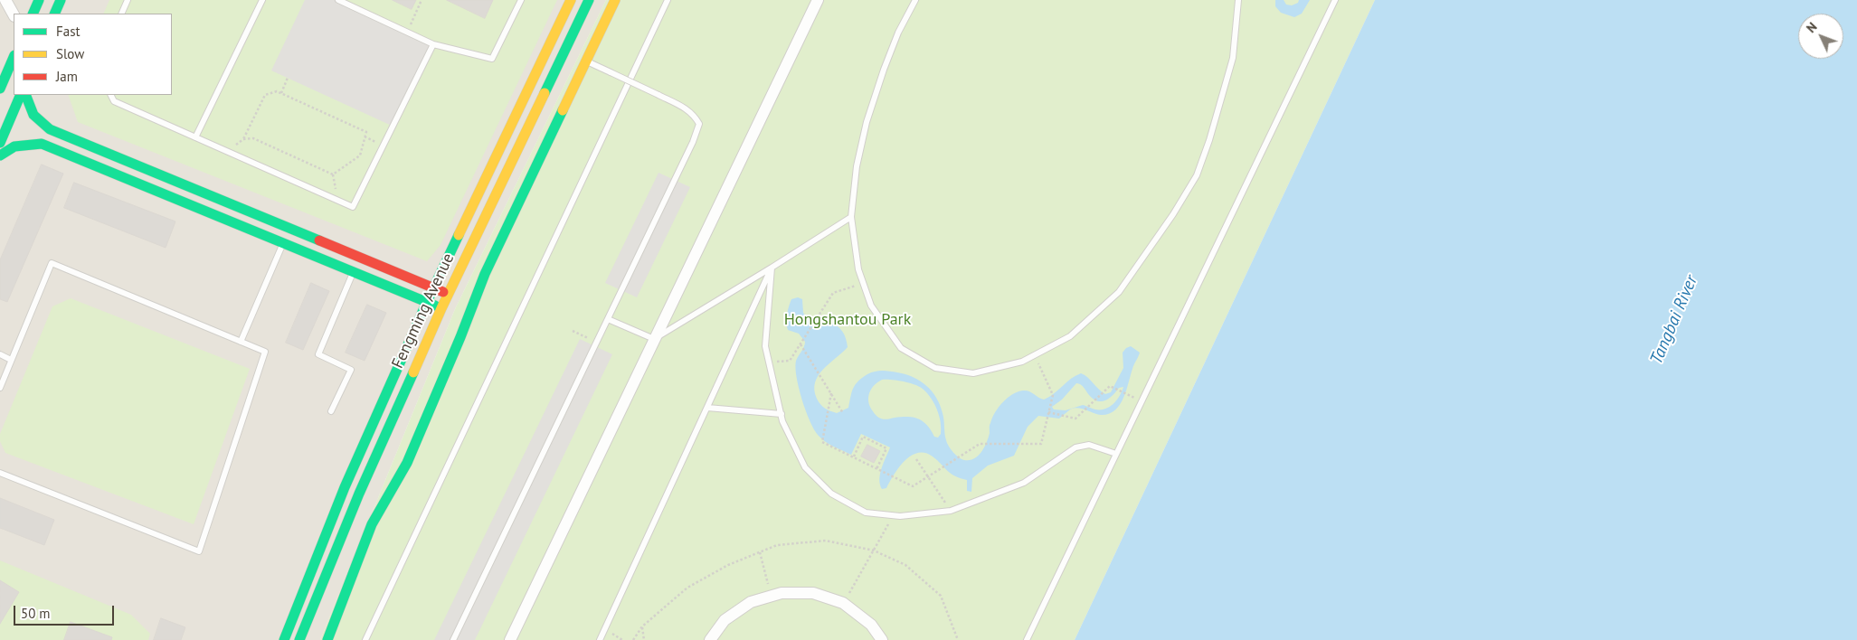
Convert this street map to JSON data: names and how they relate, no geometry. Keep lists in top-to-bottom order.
{
  "streets": {
    "street": ["Fengming Avenue"]
  },
  "water": ["Tangbai River"],
  "parks": ["Hongshantou Park"],
  "legend": ["Fast", "Slow", "Jam"],
  "scale_bar": "50 m",
  "north": "top left"
}
